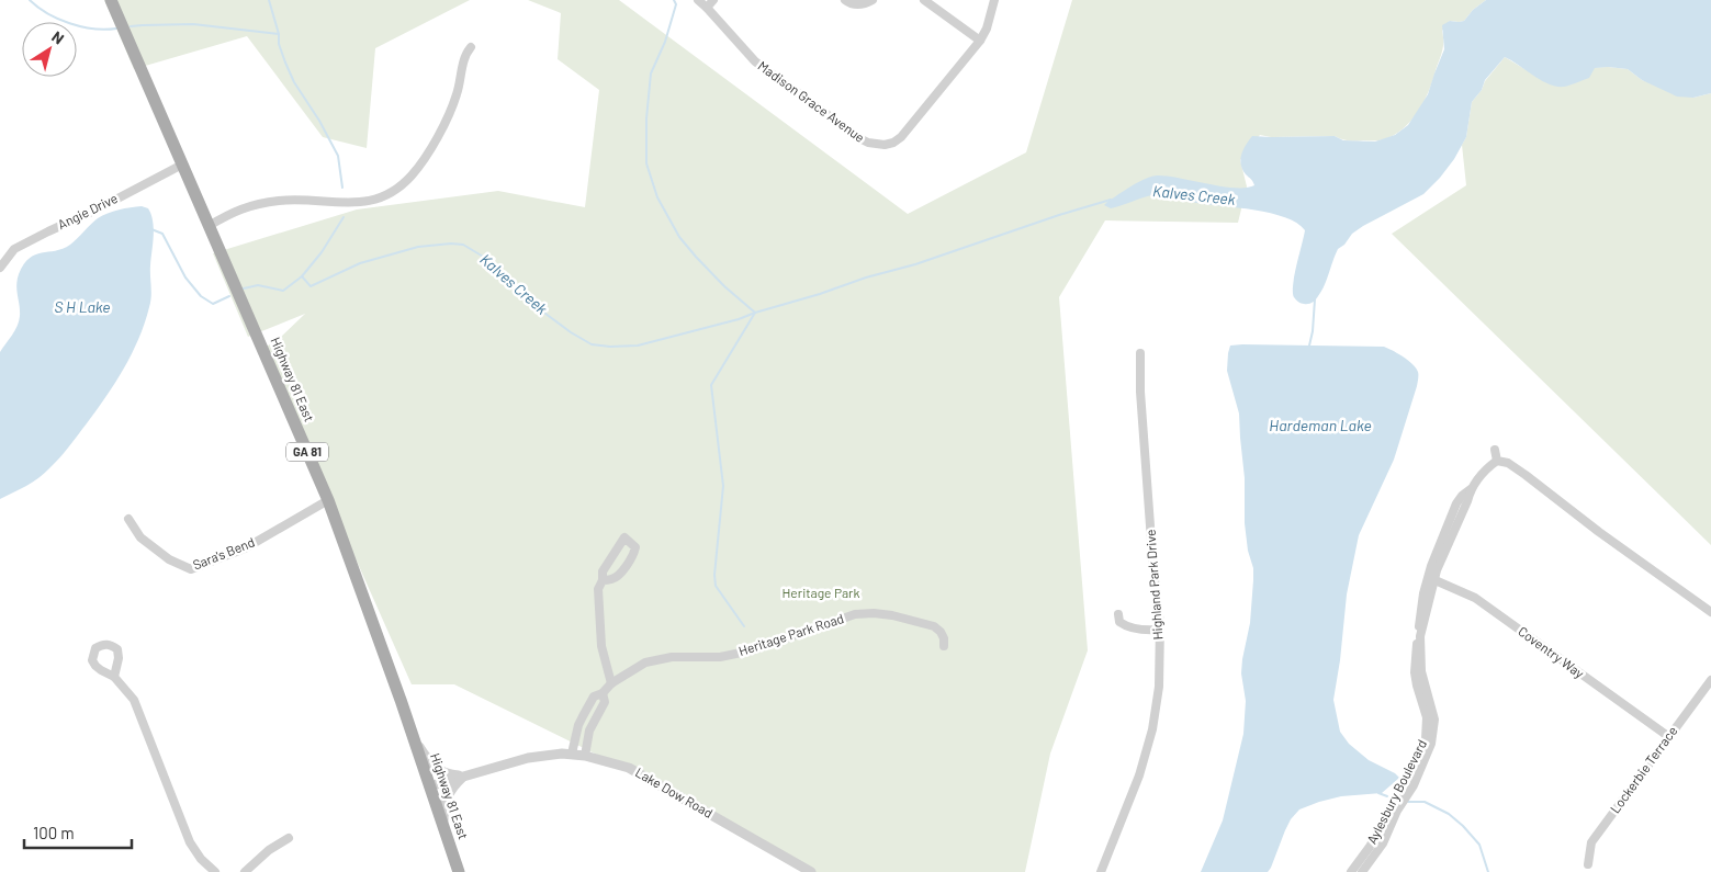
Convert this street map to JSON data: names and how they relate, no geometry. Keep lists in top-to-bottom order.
{
  "streets": {
    "main road": ["Highway 81 East", "GA 81"],
    "street": [
      "Madison Grace Avenue",
      "Angie Drive",
      "Sara's Bend",
      "Highland Park Drive",
      "Heritage Park Road",
      "Coventry Way",
      "Lockerbie Terrace",
      "Aylesbury Boulevard",
      "Lake Dow Road"
    ]
  },
  "crossings": [
    ["Angie Drive", "Highway 81 East"],
    ["Highway 81 East", "Sara's Bend"],
    ["Highway 81 East", "Lake Dow Road"],
    ["Heritage Park Road", "Lake Dow Road"],
    ["Coventry Way", "Lockerbie Terrace"],
    ["Coventry Way", "Aylesbury Boulevard"]
  ],
  "water": ["Kalves Creek", "S H Lake", "Hardeman Lake"],
  "parks": ["Heritage Park"],
  "scale_bar": "100 m",
  "north": "top right"
}
